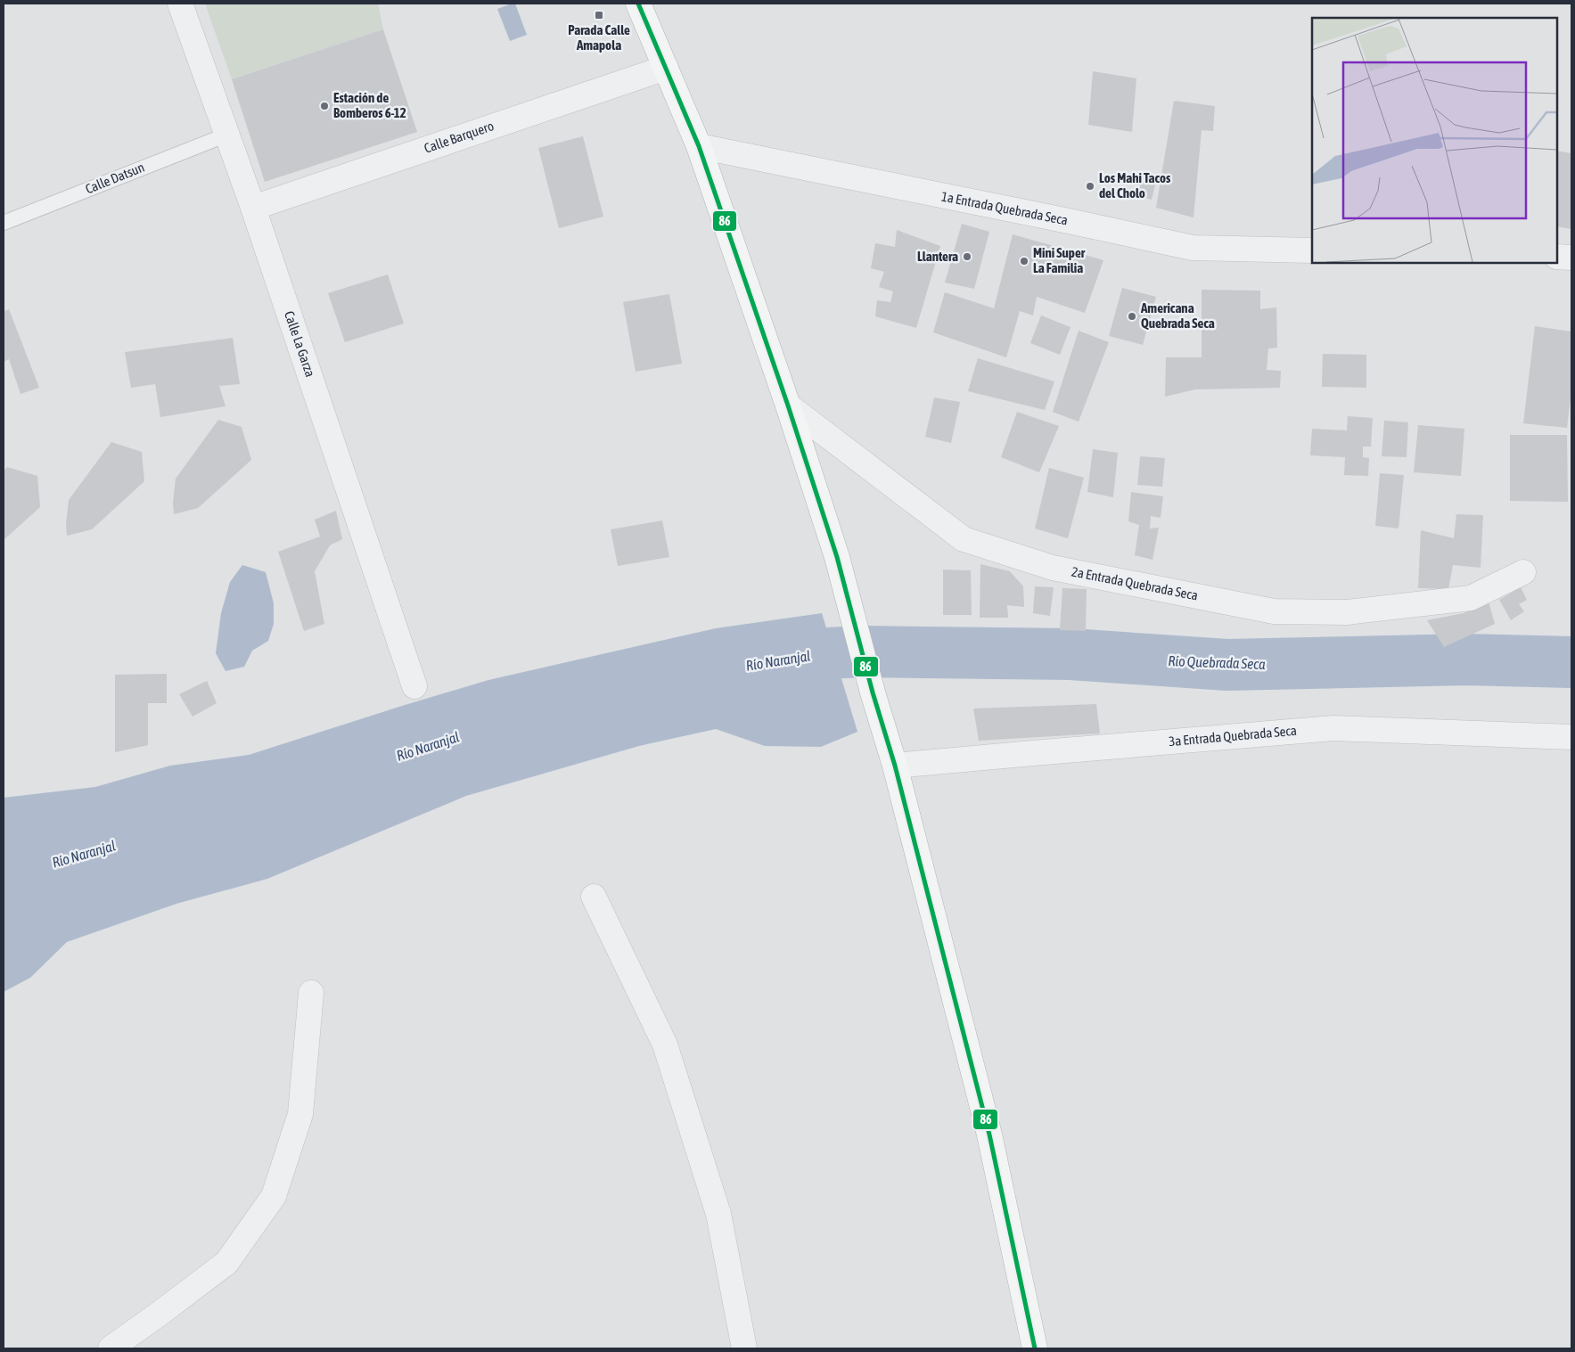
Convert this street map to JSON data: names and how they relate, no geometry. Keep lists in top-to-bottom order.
{
  "streets": {
    "street": [
      "Calle Barquero",
      "1a Entrada Quebrada Seca",
      "Calle La Garza",
      "2a Entrada Quebrada Seca",
      "3a Entrada Quebrada Seca"
    ],
    "lane": ["Calle Datsun"]
  },
  "crossings": [
    ["Calle Barquero", "Calle La Garza"],
    ["Calle Datsun", "Calle La Garza"]
  ],
  "water": ["Río Naranjal", "Río Quebrada Seca"],
  "places": {
    "transit": ["Parada Calle Amapola"],
    "other": [
      "Estación de Bomberos 6-12",
      "Los Mahi Tacos del Cholo",
      "Llantera",
      "Mini Super La Familia",
      "Americana Quebrada Seca"
    ]
  },
  "lines": ["transit line 86"]
}
